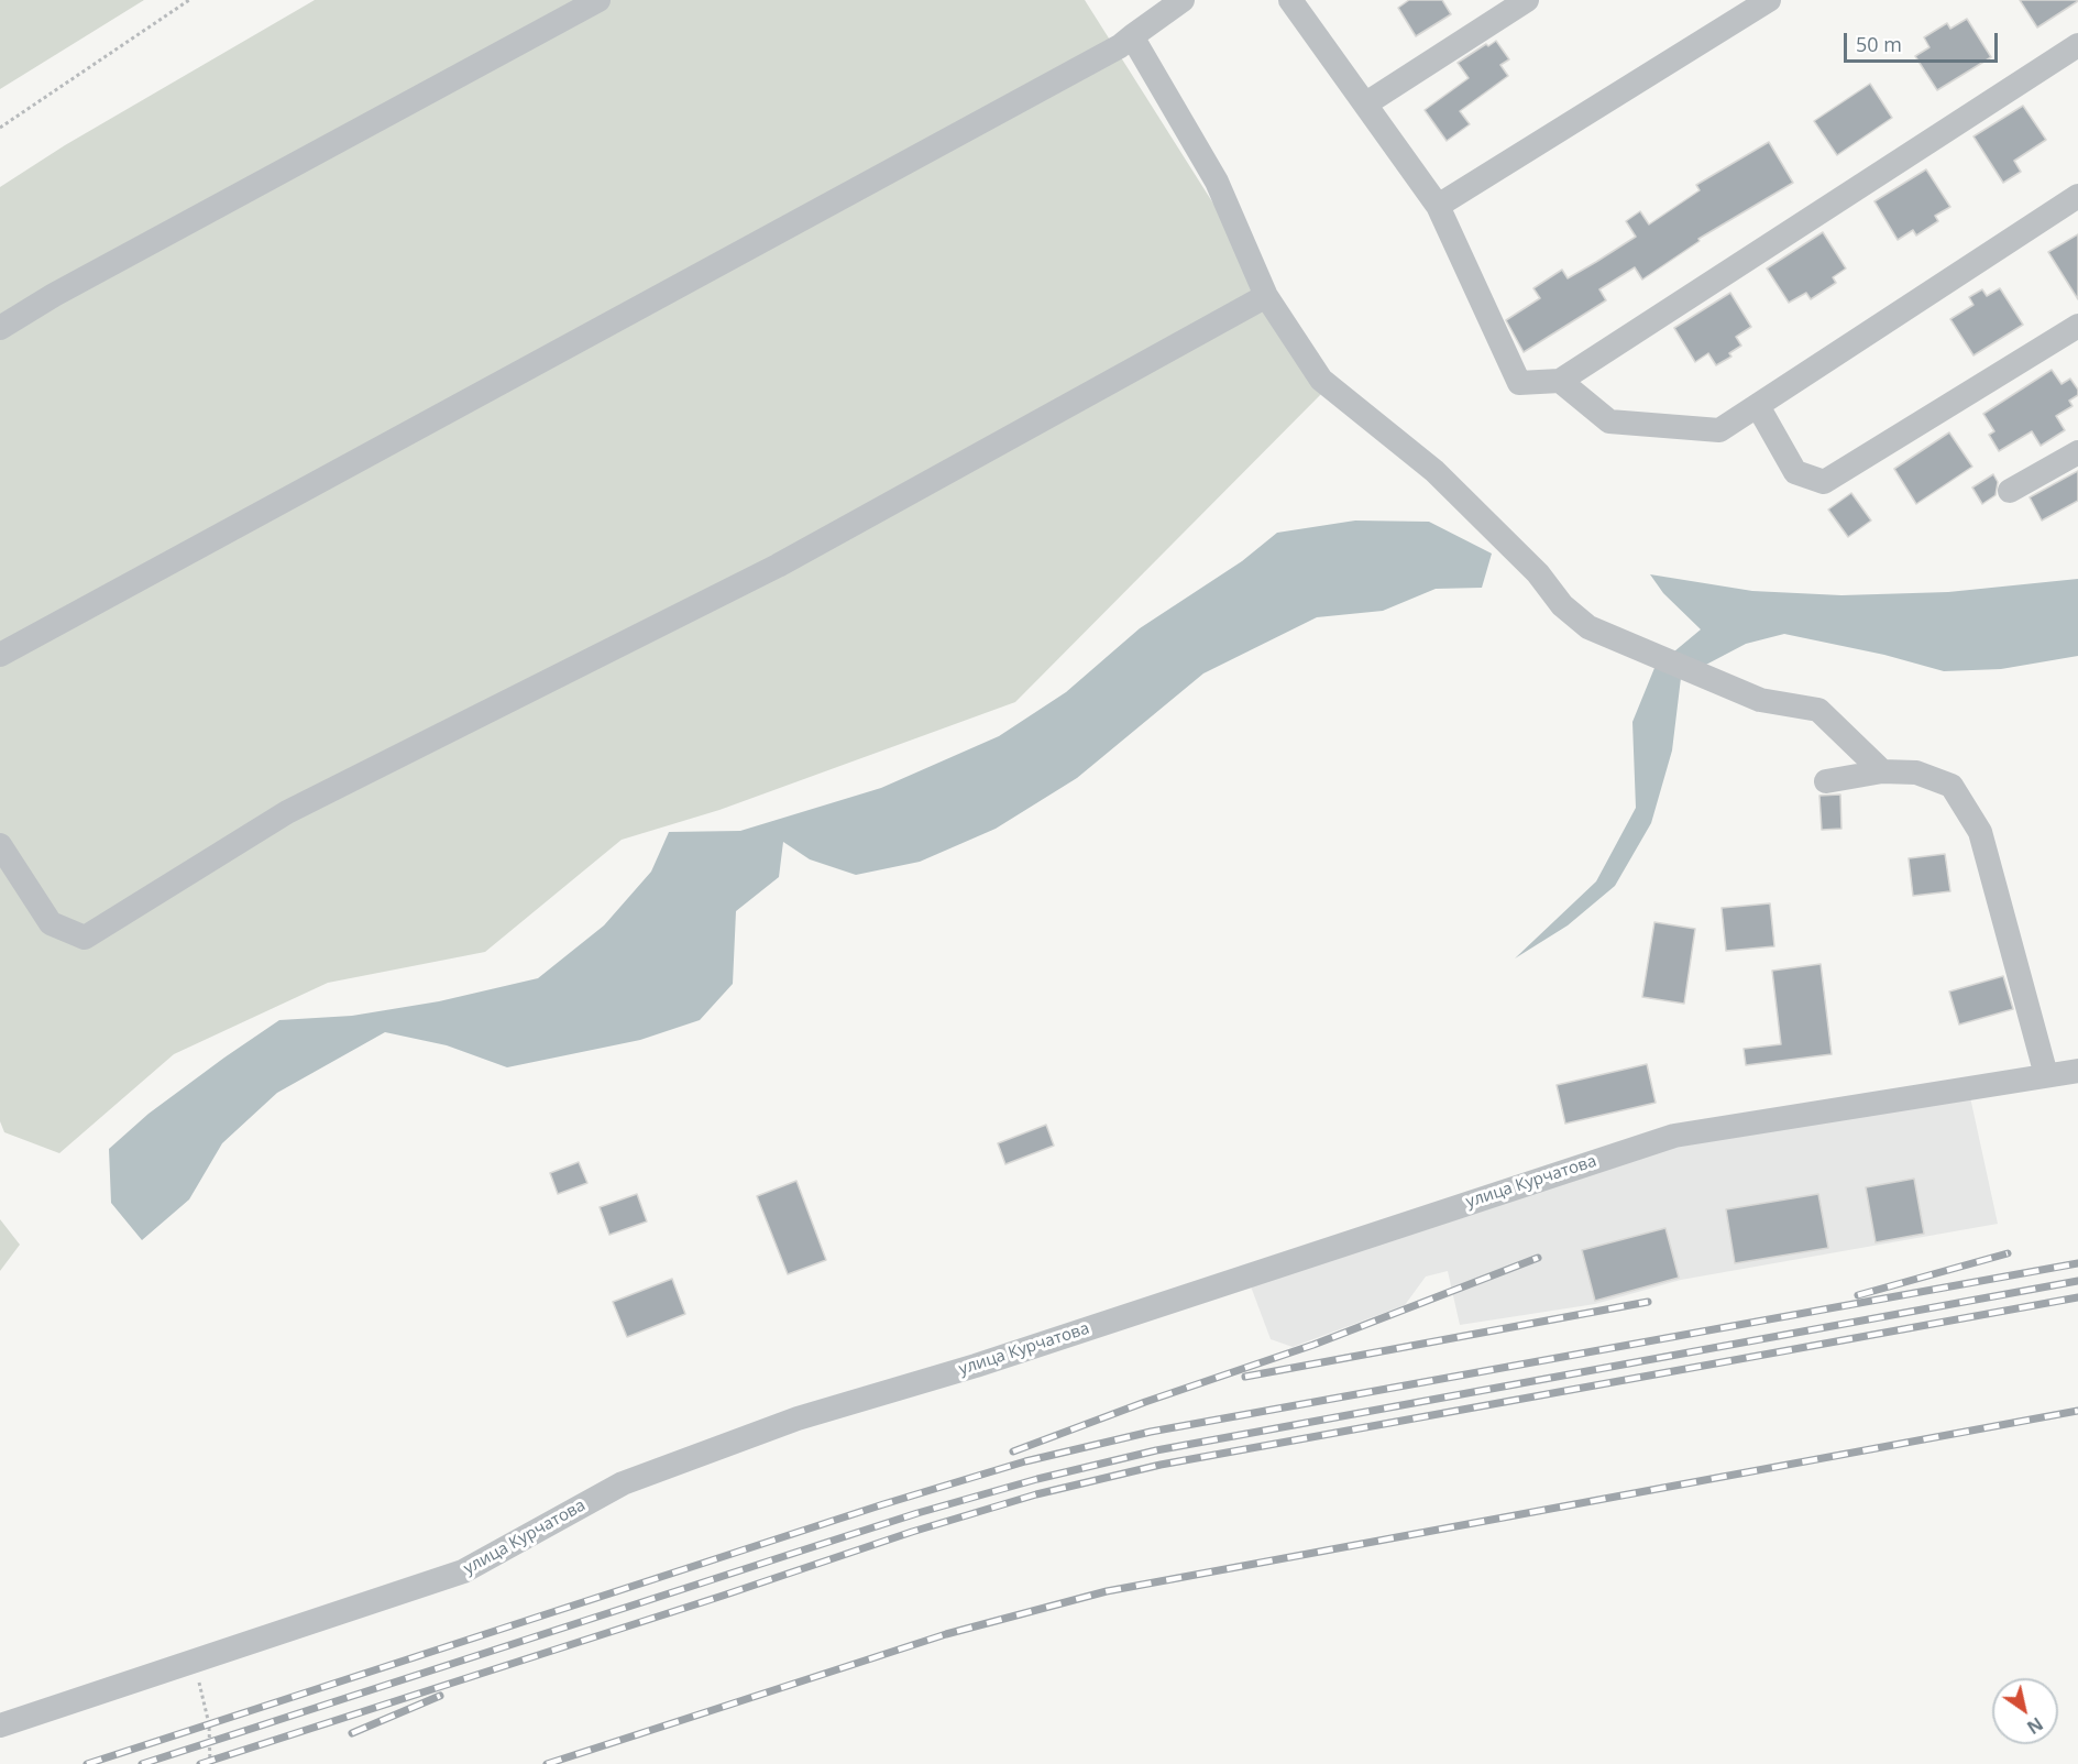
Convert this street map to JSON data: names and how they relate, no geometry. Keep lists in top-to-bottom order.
{
  "streets": {
    "street": ["улица Курчатова"]
  },
  "scale_bar": "50 m",
  "north": "bottom right"
}
